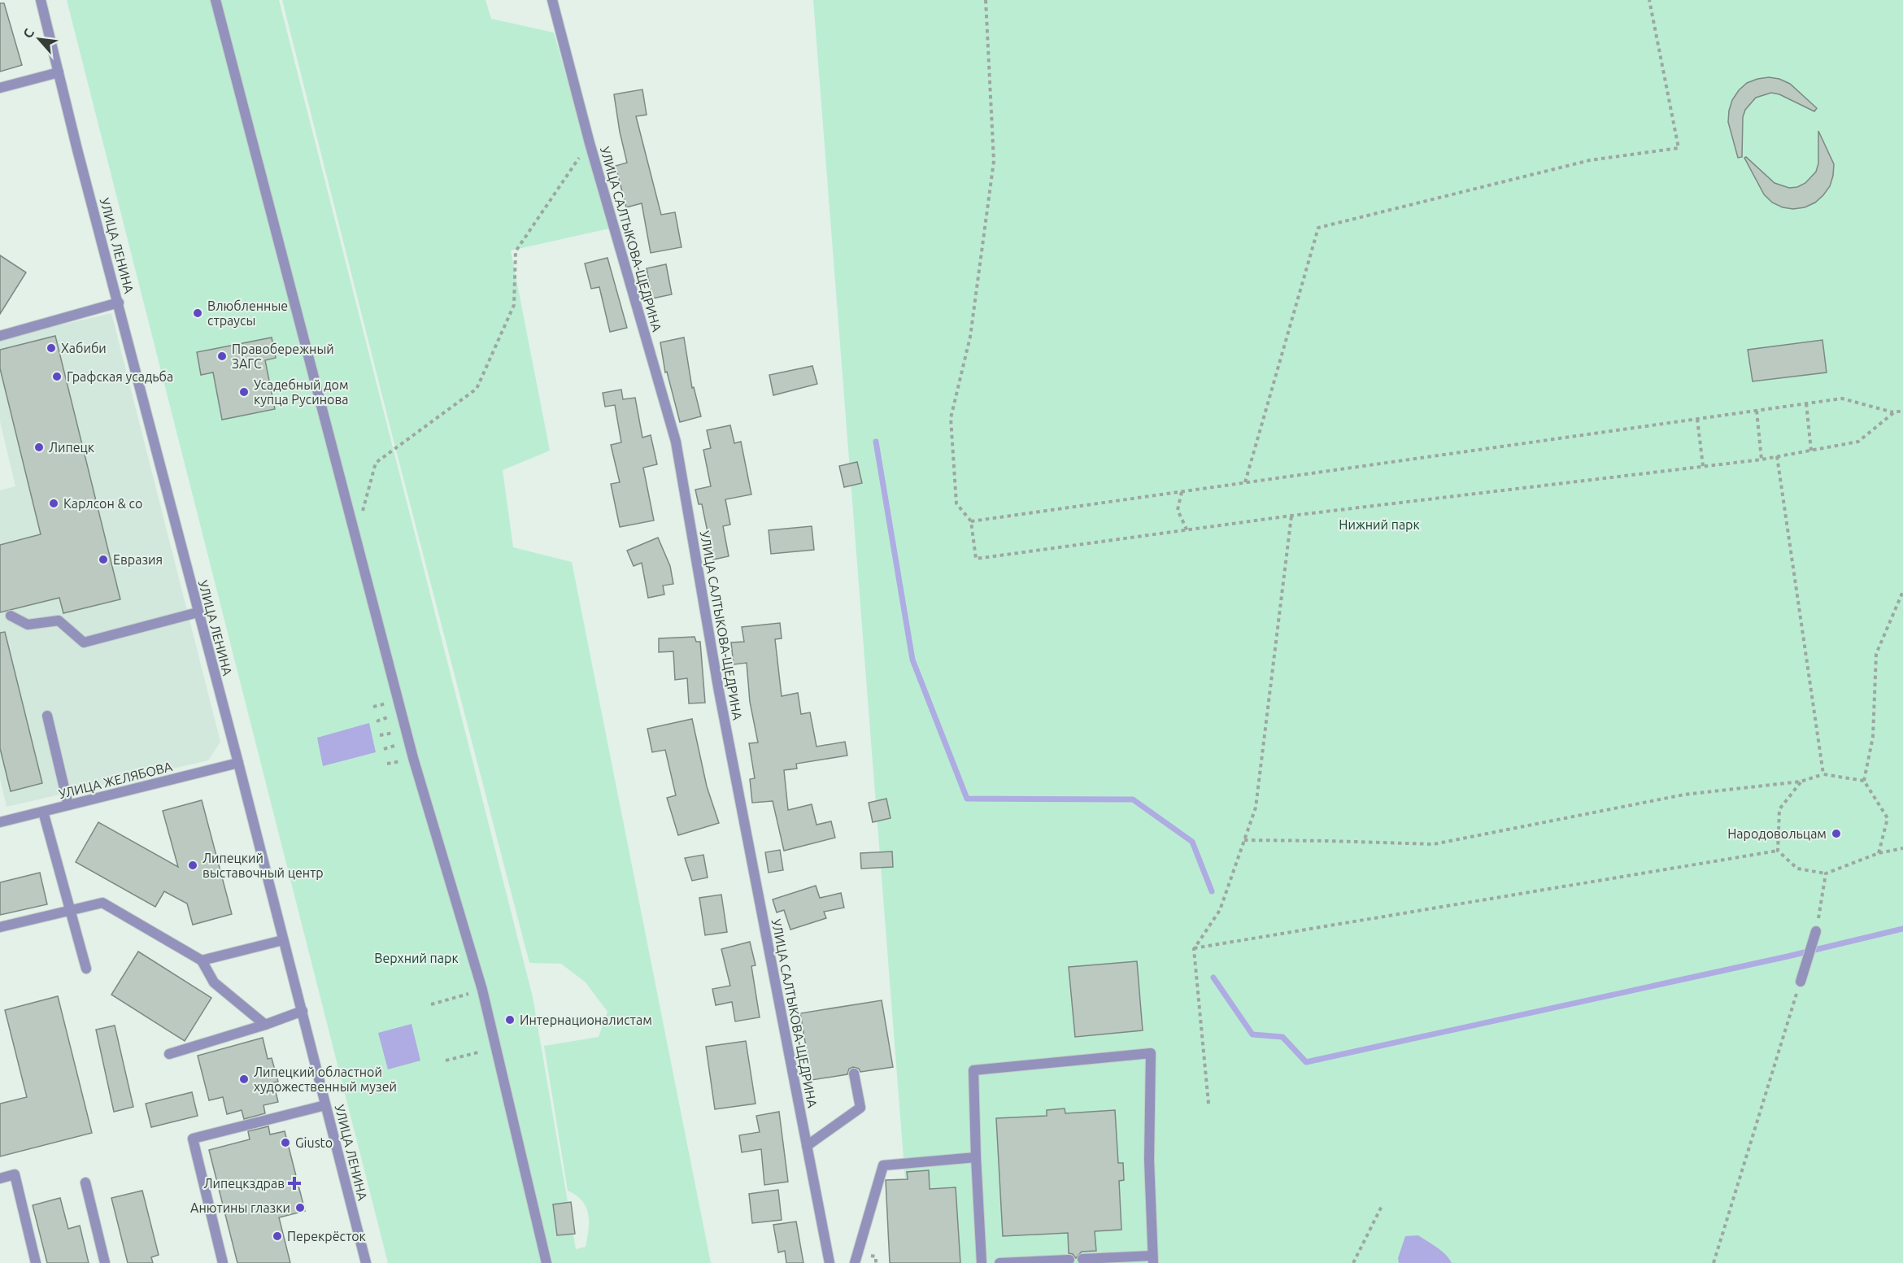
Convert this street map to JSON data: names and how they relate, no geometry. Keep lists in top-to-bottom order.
{
  "streets": {
    "street": ["УЛИЦА САЛТЫКОВА-ЩЕДРИНА", "УЛИЦА ЛЕНИНА", "УЛИЦА ЖЕЛЯБОВА"]
  },
  "crossings": [
    ["УЛИЦА ЛЕНИНА", "УЛИЦА ЖЕЛЯБОВА"]
  ],
  "parks": ["Нижний парк", "Верхний парк"],
  "places": {
    "other": [
      "Влюбленные страусы",
      "Хабиби",
      "Правобережный ЗАГС",
      "Графская усадьба",
      "Усадебный дом купца Русинова",
      "Липецк",
      "Карлсон & co",
      "Евразия",
      "Народовольцам",
      "Липецкий выставочный центр",
      "Интернационалистам",
      "Липецкий областной художественный музей",
      "Giusto",
      "Анютины глазки",
      "Перекрёсток"
    ],
    "health": ["Липецкздрав"]
  },
  "north": "top left"
}
